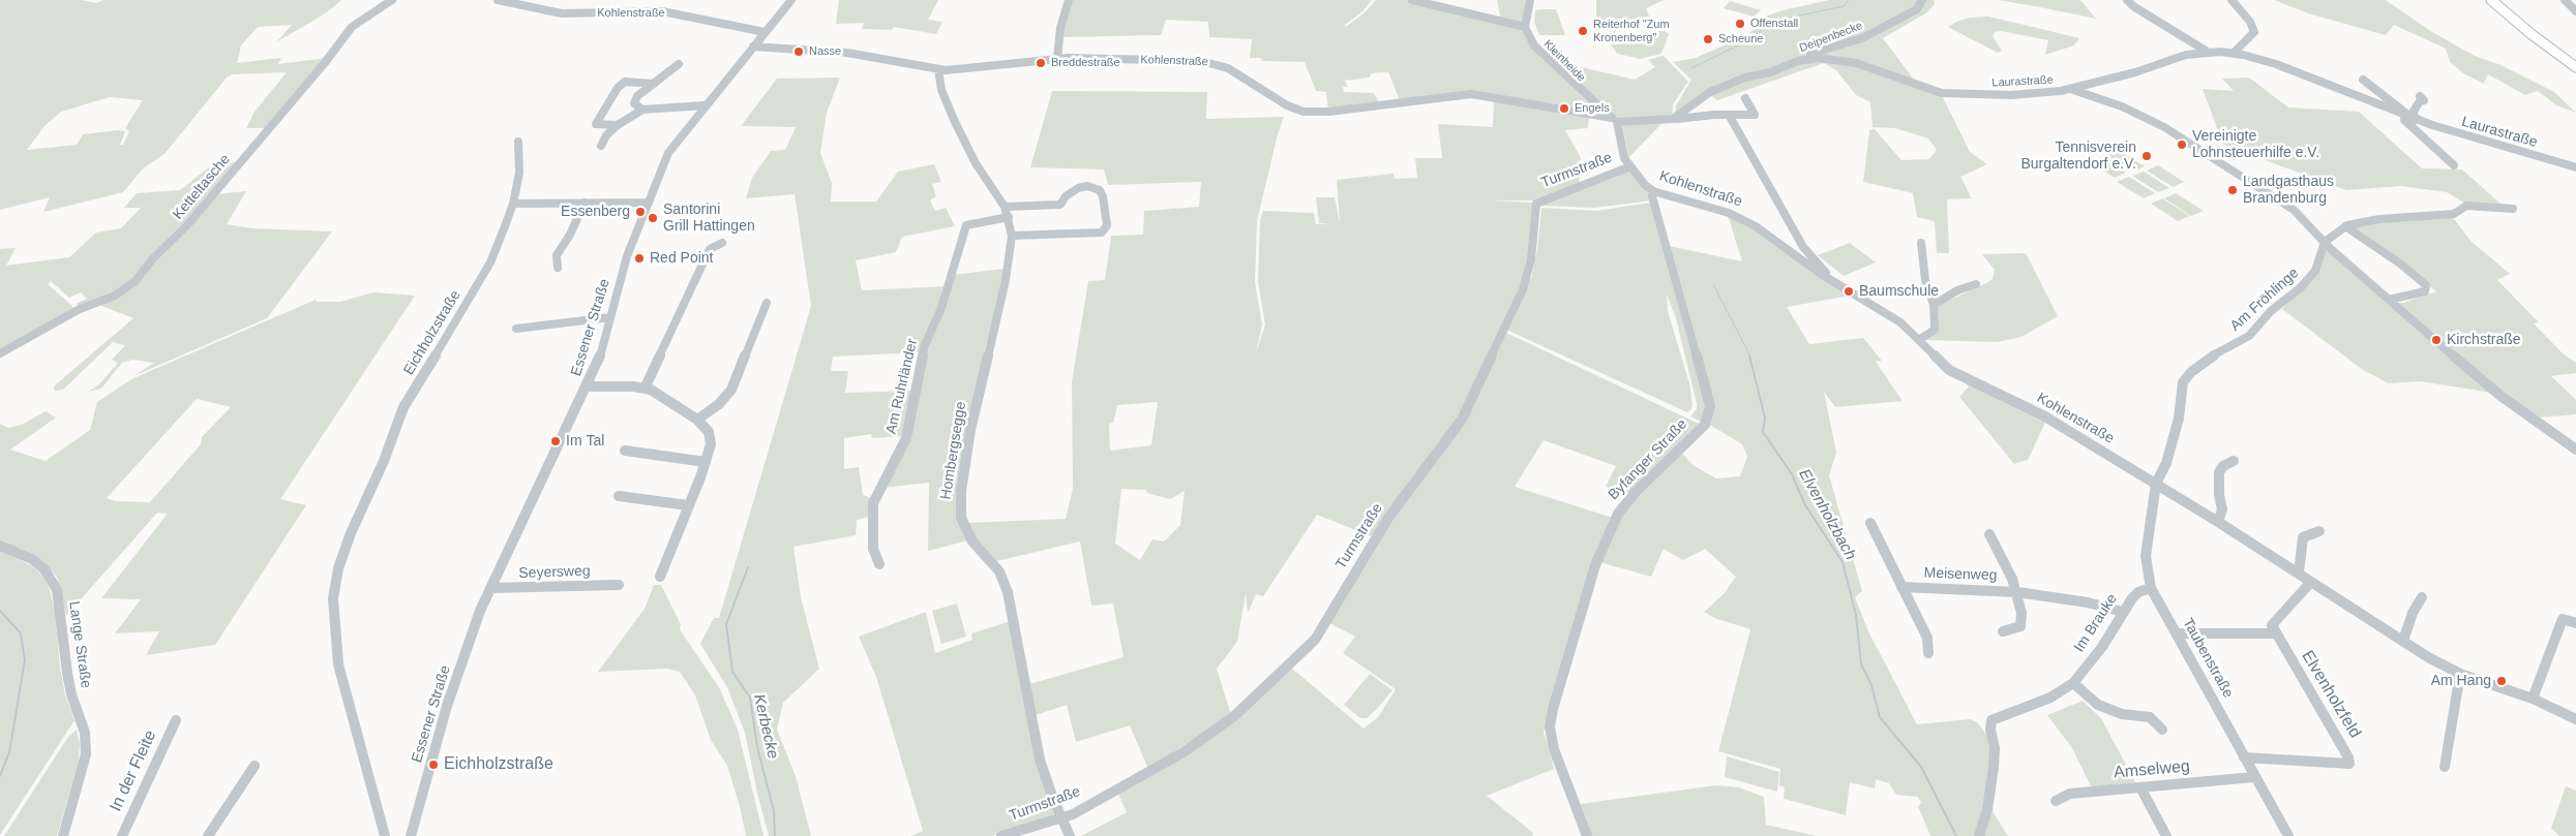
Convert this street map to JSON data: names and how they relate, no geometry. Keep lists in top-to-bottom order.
{
  "streets": {
    "street": [
      "Kohlenstraße",
      "Deipenbecke",
      "Kleinheide",
      "Laurastraße",
      "Turmstraße",
      "Ketteltasche",
      "Am Fröhlinge",
      "Essener Straße",
      "Eichholzstraße",
      "Am Ruhrländer",
      "Hombergsegge",
      "Byfanger Straße",
      "Seyersweg",
      "Meisenweg",
      "Im Brauke",
      "Lange Straße",
      "Taubenstraße",
      "Elvenholzfeld",
      "Amselweg",
      "In der Fleite"
    ]
  },
  "crossings": [
    ["Kohlenstraße", "Kleinheide"],
    ["Kohlenstraße", "Turmstraße"],
    ["Kohlenstraße", "Am Fröhlinge"],
    ["Kohlenstraße", "Essener Straße"],
    ["Kohlenstraße", "Hombergsegge"],
    ["Kohlenstraße", "Byfanger Straße"],
    ["Kohlenstraße", "Taubenstraße"],
    ["Deipenbecke", "Laurastraße"],
    ["Turmstraße", "Hombergsegge"],
    ["Am Fröhlinge", "Taubenstraße"],
    ["Essener Straße", "Seyersweg"],
    ["Am Ruhrländer", "Hombergsegge"],
    ["Meisenweg", "Im Brauke"],
    ["Im Brauke", "Taubenstraße"],
    ["Taubenstraße", "Elvenholzfeld"],
    ["Taubenstraße", "Amselweg"]
  ],
  "water": ["Elvenholzbach", "Kerbecke"],
  "places": [
    "Offenstall",
    "Reiterhof \"Zum Kronenberg\"",
    "Scheune",
    "Nasse",
    "Breddestraße",
    "Engels",
    "Vereinigte Lohnsteuerhilfe e.V.",
    "Tennisverein Burgaltendorf e.V.",
    "Landgasthaus Brandenburg",
    "Essenberg",
    "Santorini Grill Hattingen",
    "Red Point",
    "Baumschule",
    "Kirchstraße",
    "Im Tal",
    "Am Hang",
    "Eichholzstraße"
  ]
}
